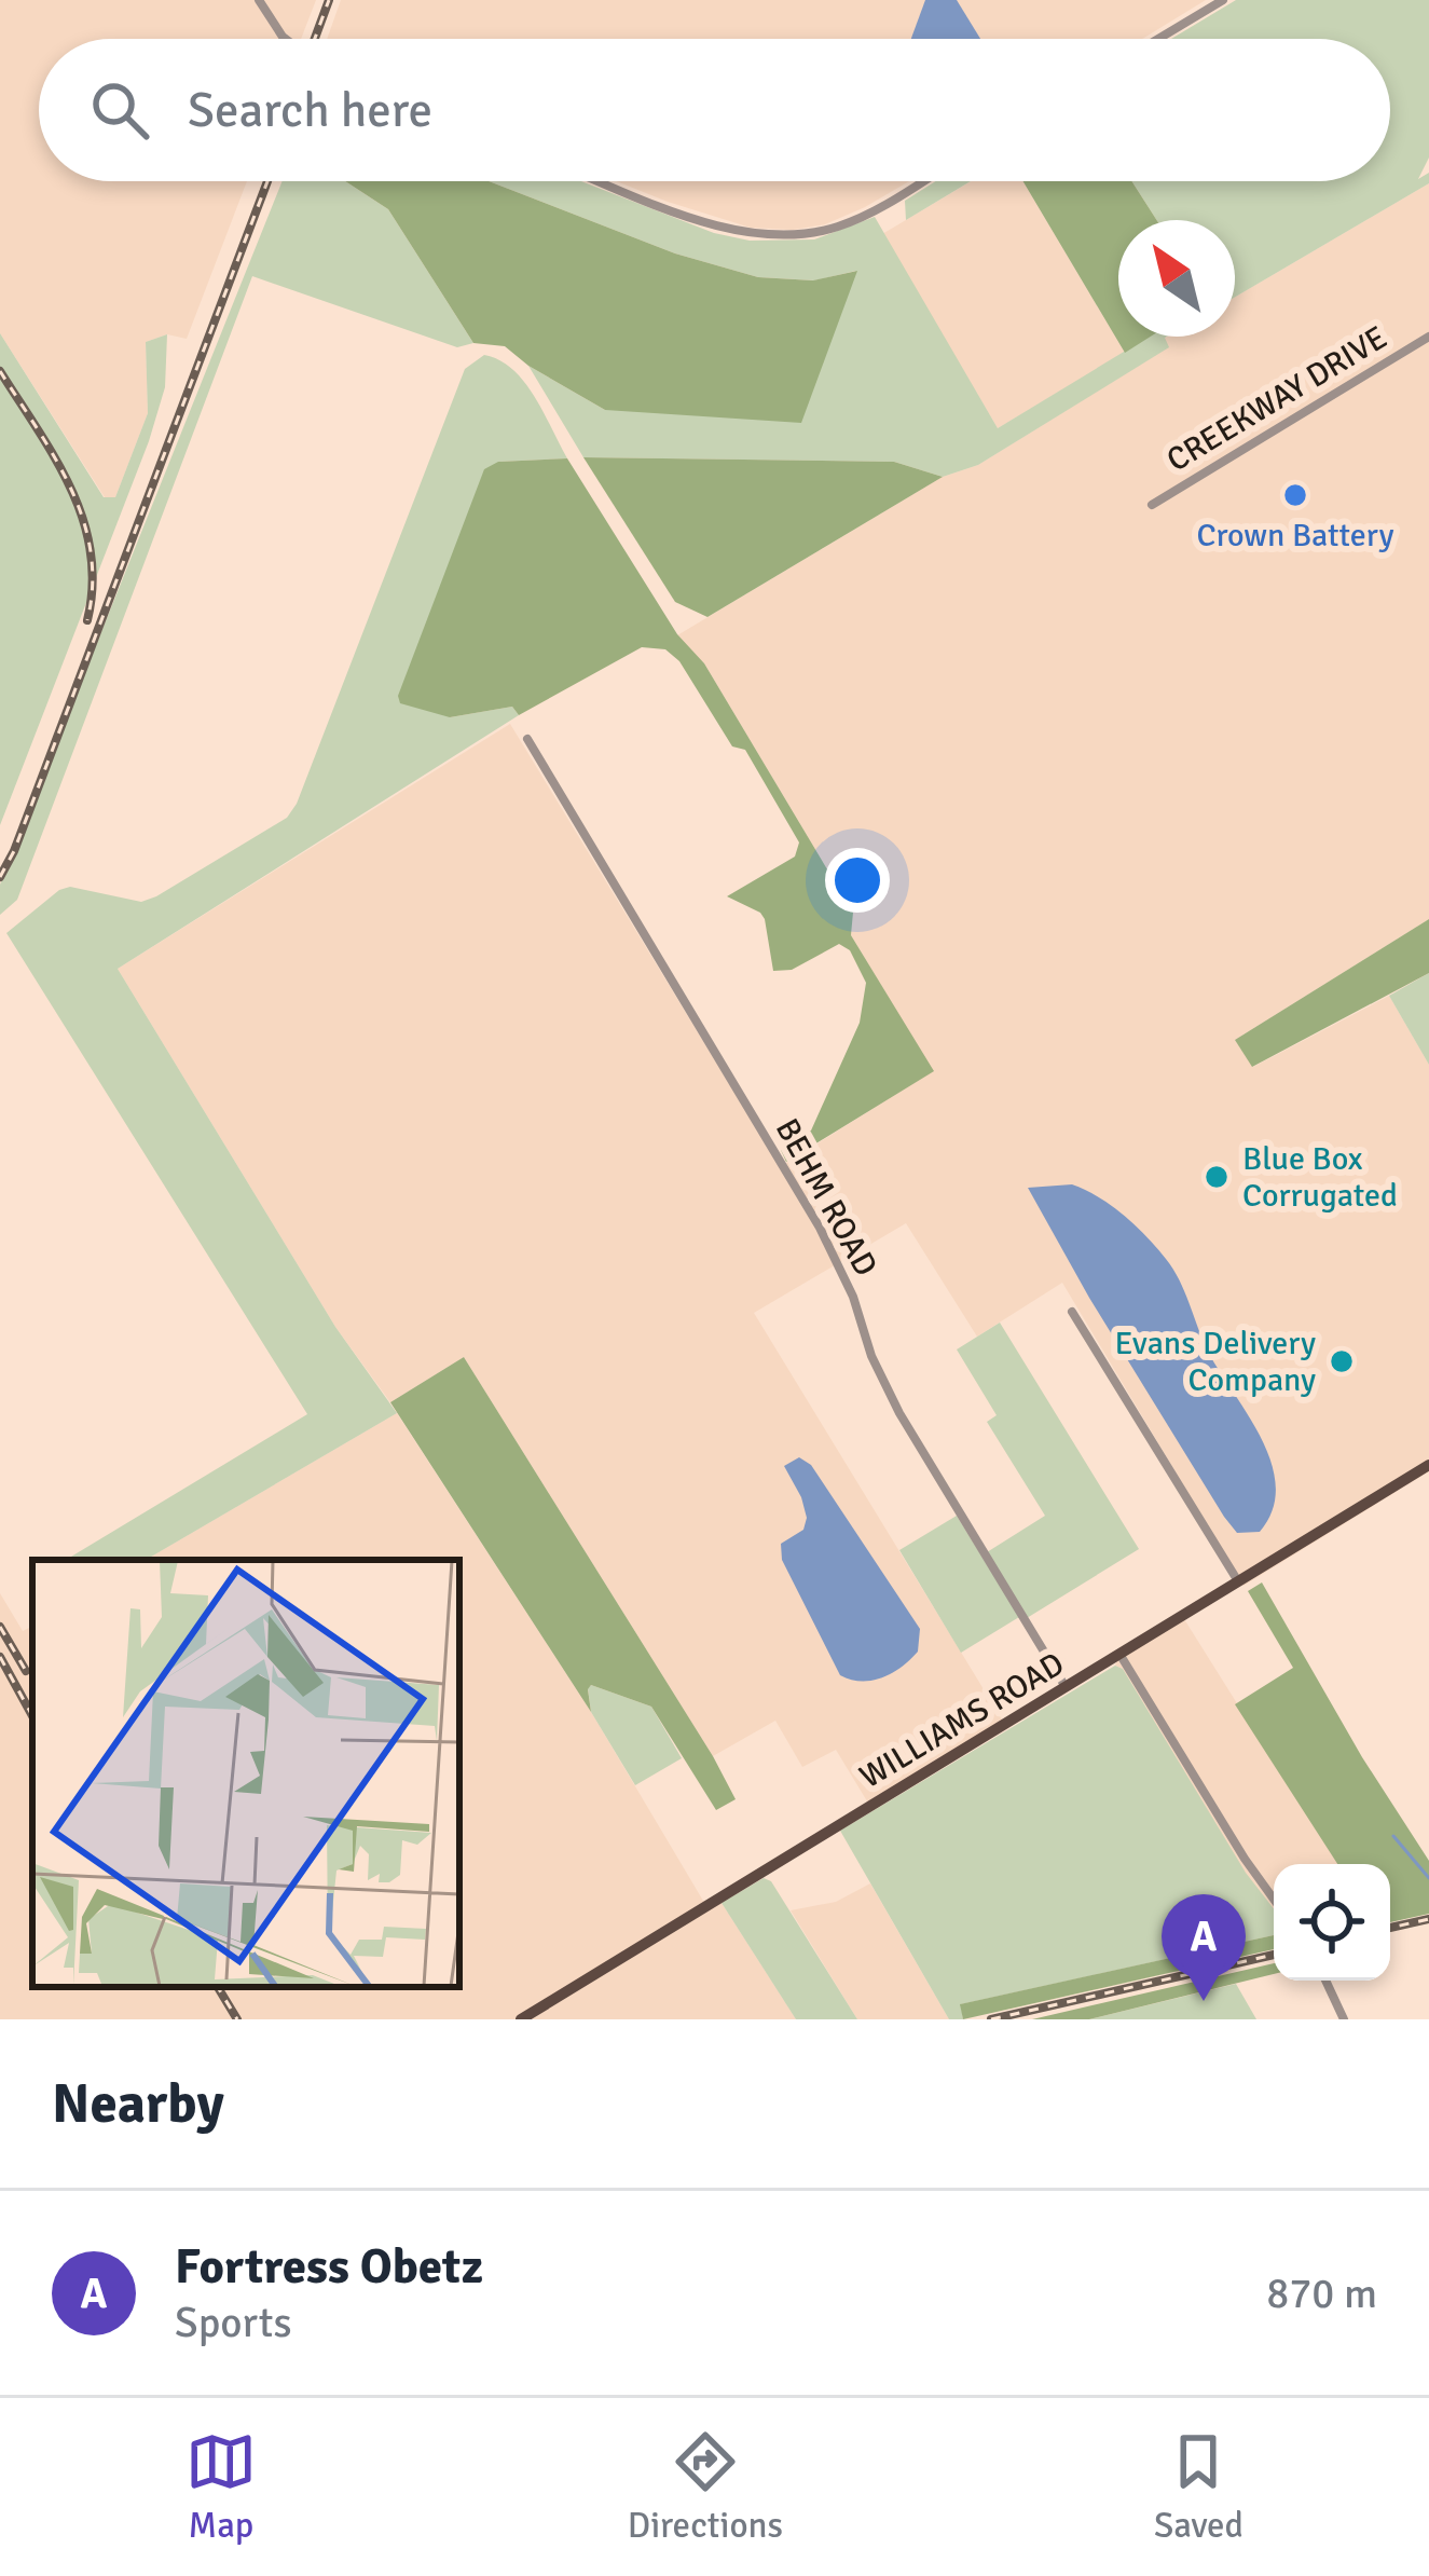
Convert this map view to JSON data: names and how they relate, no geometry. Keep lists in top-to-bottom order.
{
  "streets": {
    "main road": ["WILLIAMS ROAD"],
    "street": ["CREEKWAY DRIVE", "BEHM ROAD"]
  },
  "crossings": [
    ["BEHM ROAD", "WILLIAMS ROAD"]
  ],
  "places": ["Crown Battery", "Blue Box Corrugated", "Evans Delivery Company"],
  "north": "top left",
  "page": {
    "search": "Search here",
    "pins": "A",
    "heading": "Nearby",
    "list": [
      {
        "mark": "A",
        "name": "Fortress Obetz",
        "note": "Sports",
        "value": "870 m"
      }
    ],
    "nav": ["Map", "Directions", "Saved"]
  }
}
